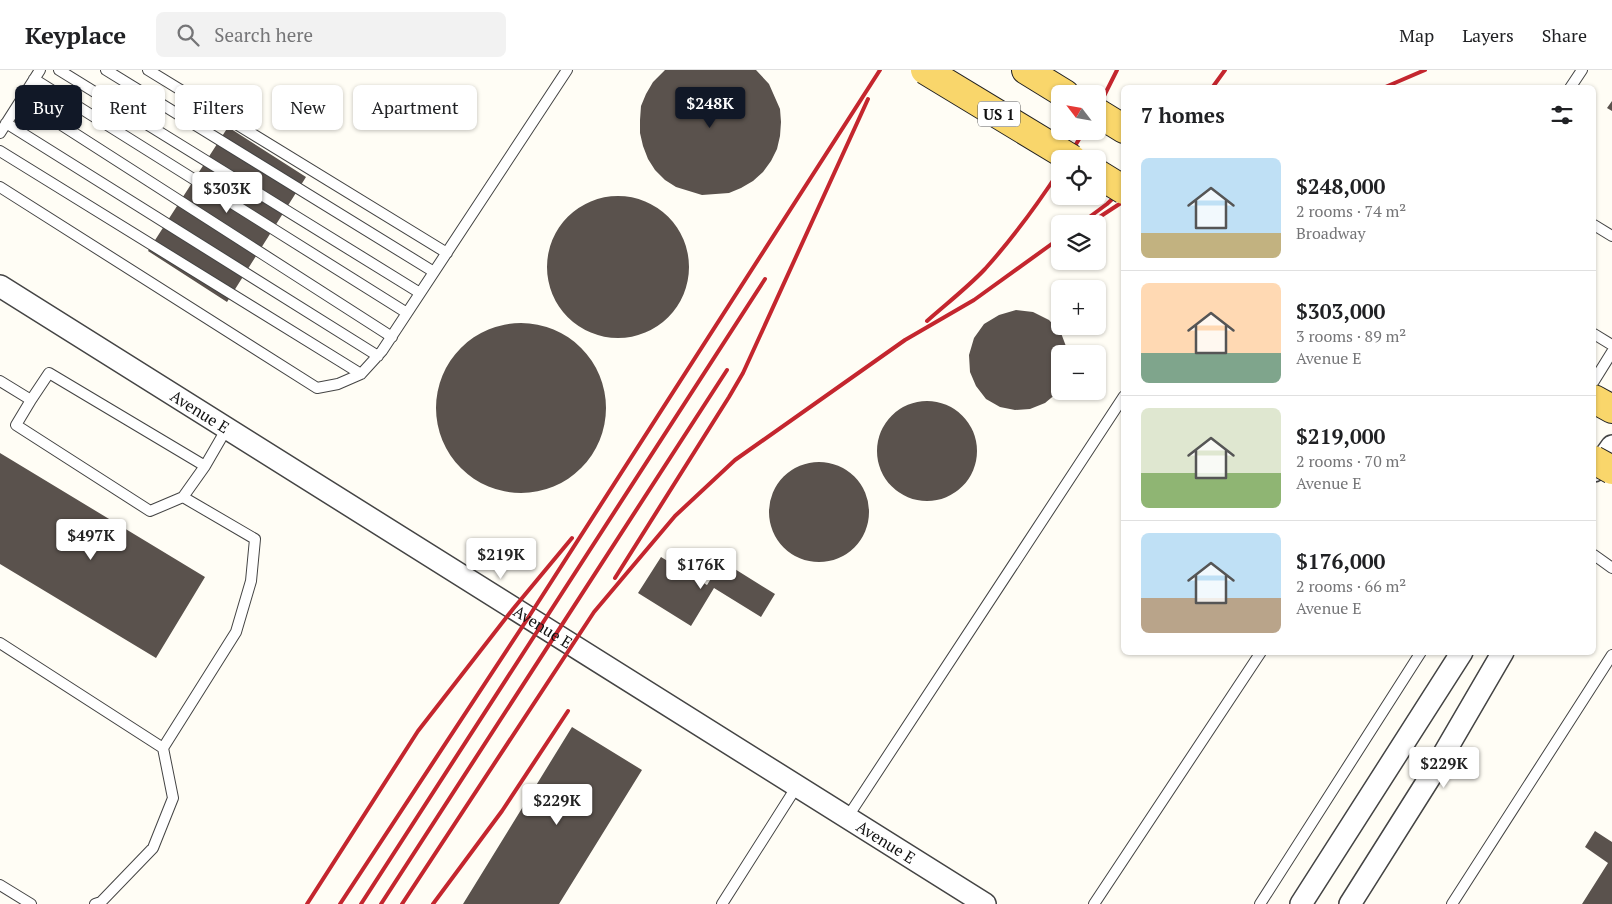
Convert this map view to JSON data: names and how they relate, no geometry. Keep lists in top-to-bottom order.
{
  "streets": {
    "main road": ["US 1"],
    "street": ["Avenue E"]
  },
  "north": "top left",
  "page": {
    "header": "Keyplace",
    "search": "Search here",
    "nav": ["Map", "Layers", "Share"],
    "map_buttons": ["+", "−"],
    "chip": [
      "Buy",
      "Rent",
      "Filters",
      "New",
      "Apartment"
    ],
    "heading": "7 homes",
    "price": [
      "$248K",
      "$303K",
      "$497K",
      "$219K",
      "$176K",
      "$229K",
      "$229K"
    ],
    "list": [
      {
        "name": "$248,000",
        "note": "2 rooms · 74 m² · Broadway"
      },
      {
        "name": "$303,000",
        "note": "3 rooms · 89 m² · Avenue E"
      },
      {
        "name": "$219,000",
        "note": "2 rooms · 70 m² · Avenue E"
      },
      {
        "name": "$176,000",
        "note": "2 rooms · 66 m² · Avenue E"
      }
    ]
  }
}
